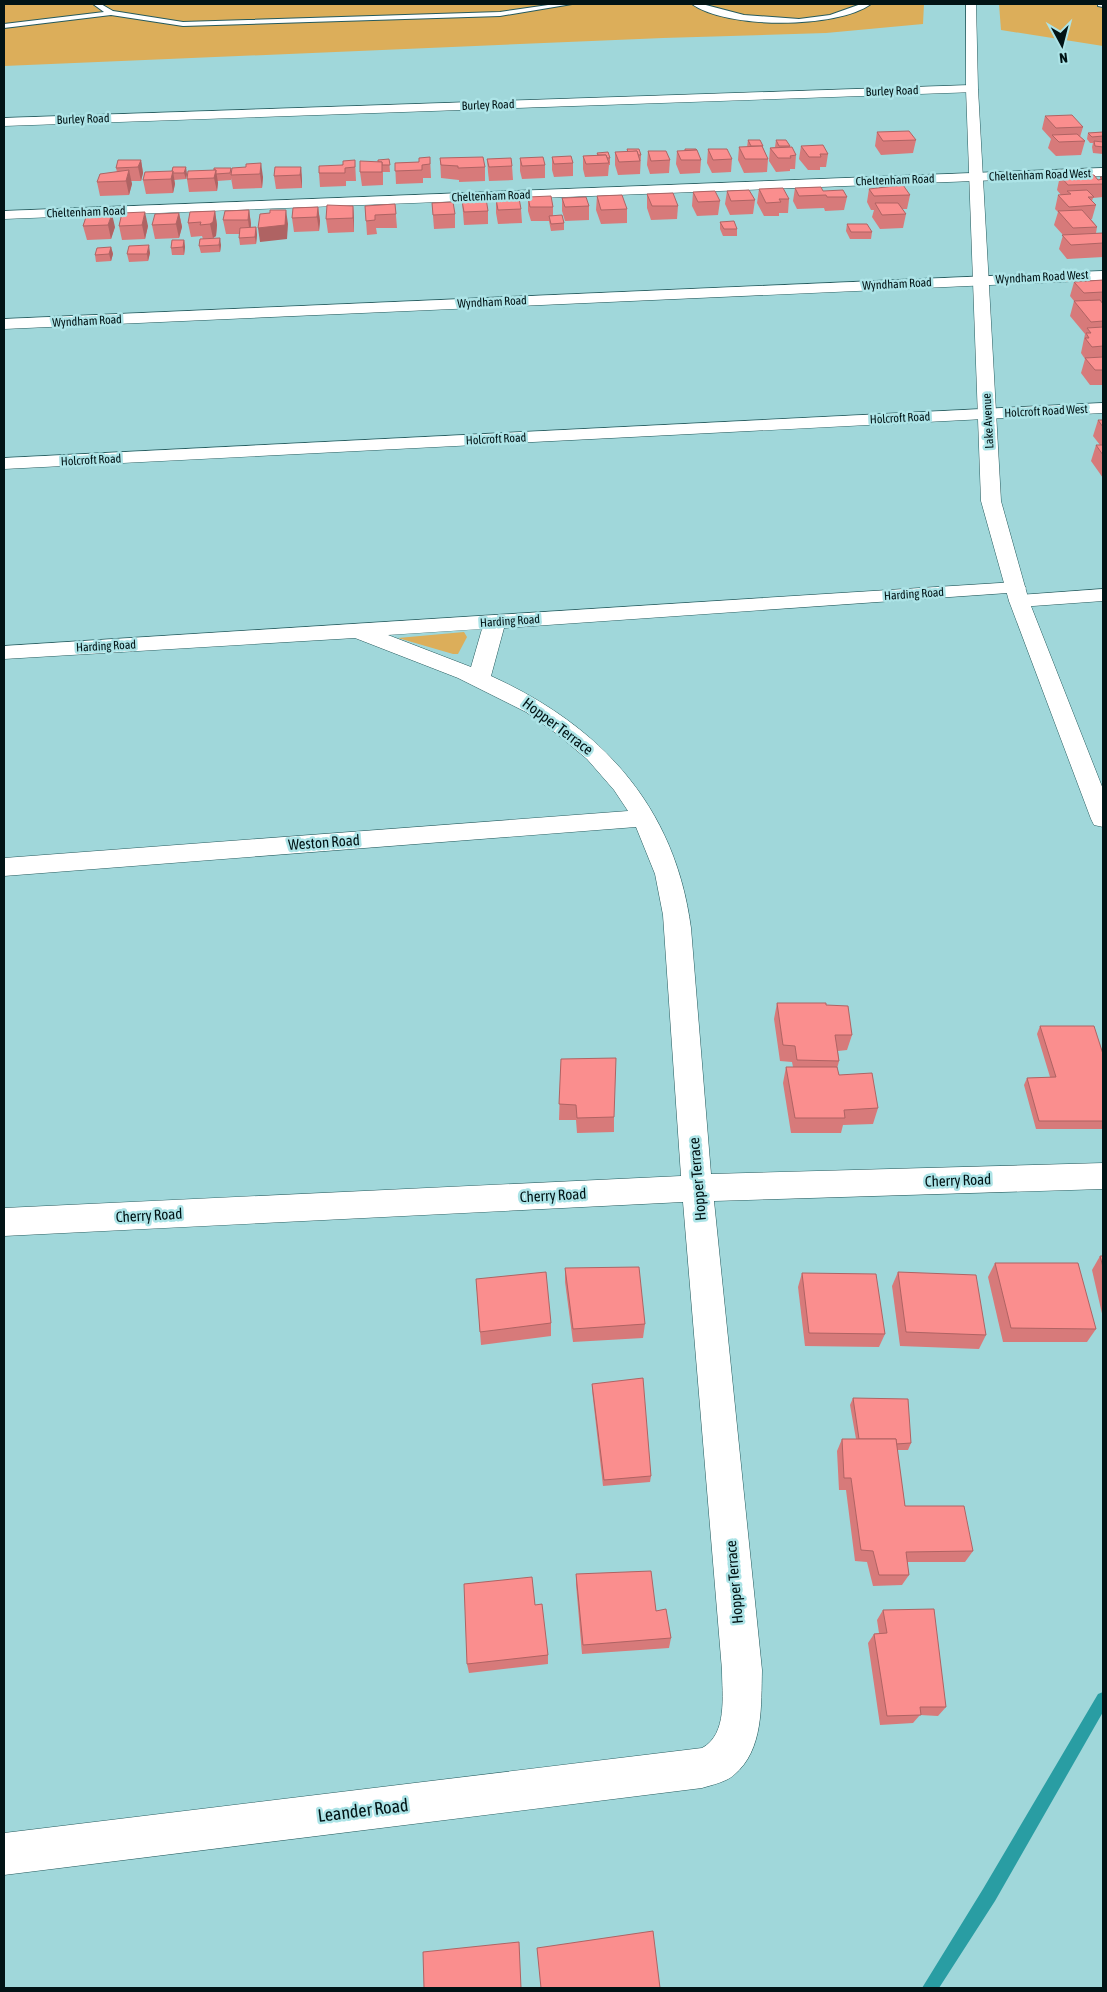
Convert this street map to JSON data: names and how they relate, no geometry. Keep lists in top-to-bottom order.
{
  "streets": {
    "street": [
      "Burley Road",
      "Cheltenham Road West",
      "Cheltenham Road",
      "Wyndham Road West",
      "Wyndham Road",
      "Holcroft Road West",
      "Holcroft Road",
      "Lake Avenue",
      "Harding Road",
      "Hopper Terrace",
      "Weston Road",
      "Cherry Road",
      "Leander Road"
    ]
  },
  "crossings": [
    ["Burley Road", "Lake Avenue"],
    ["Cheltenham Road West", "Cheltenham Road"],
    ["Cheltenham Road West", "Lake Avenue"],
    ["Cheltenham Road", "Lake Avenue"],
    ["Wyndham Road West", "Wyndham Road"],
    ["Wyndham Road West", "Lake Avenue"],
    ["Wyndham Road", "Lake Avenue"],
    ["Holcroft Road West", "Holcroft Road"],
    ["Holcroft Road West", "Lake Avenue"],
    ["Holcroft Road", "Lake Avenue"],
    ["Lake Avenue", "Harding Road"],
    ["Harding Road", "Hopper Terrace"],
    ["Hopper Terrace", "Weston Road"],
    ["Hopper Terrace", "Cherry Road"],
    ["Hopper Terrace", "Leander Road"]
  ],
  "north": "bottom"
}
